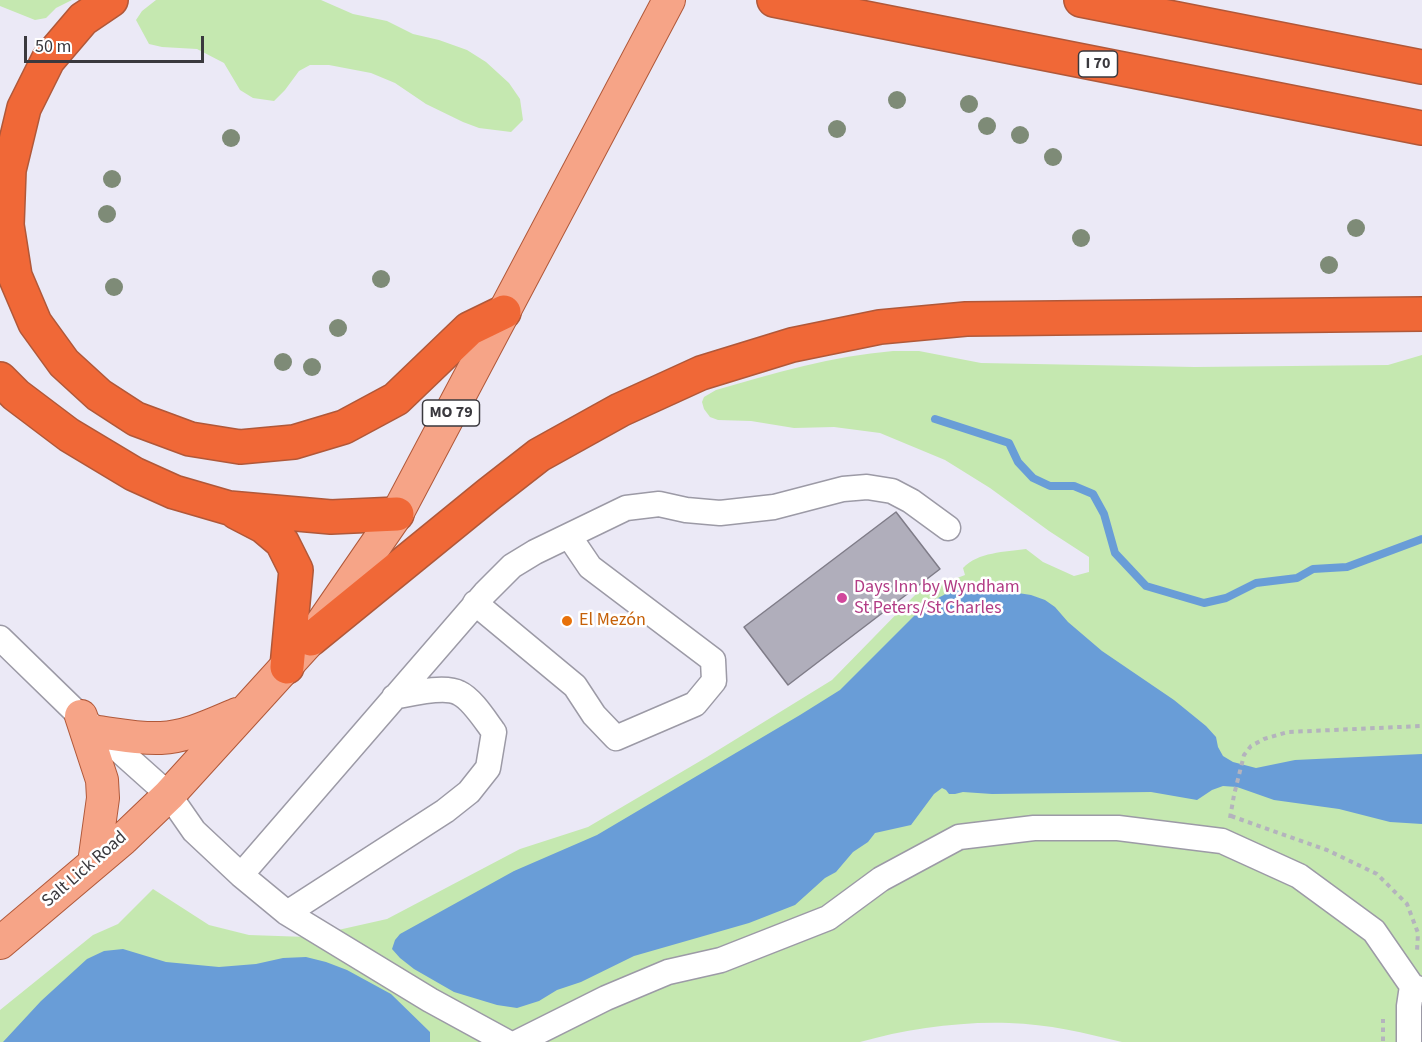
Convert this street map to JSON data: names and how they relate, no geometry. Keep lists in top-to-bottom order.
{
  "streets": {
    "highway": ["I 70"],
    "main road": ["MO 79", "Salt Lick Road"]
  },
  "crossings": [
    ["MO 79", "Salt Lick Road"]
  ],
  "places": ["Days Inn by Wyndham St Peters/St Charles", "El Mezón"],
  "scale_bar": "50 m"
}
